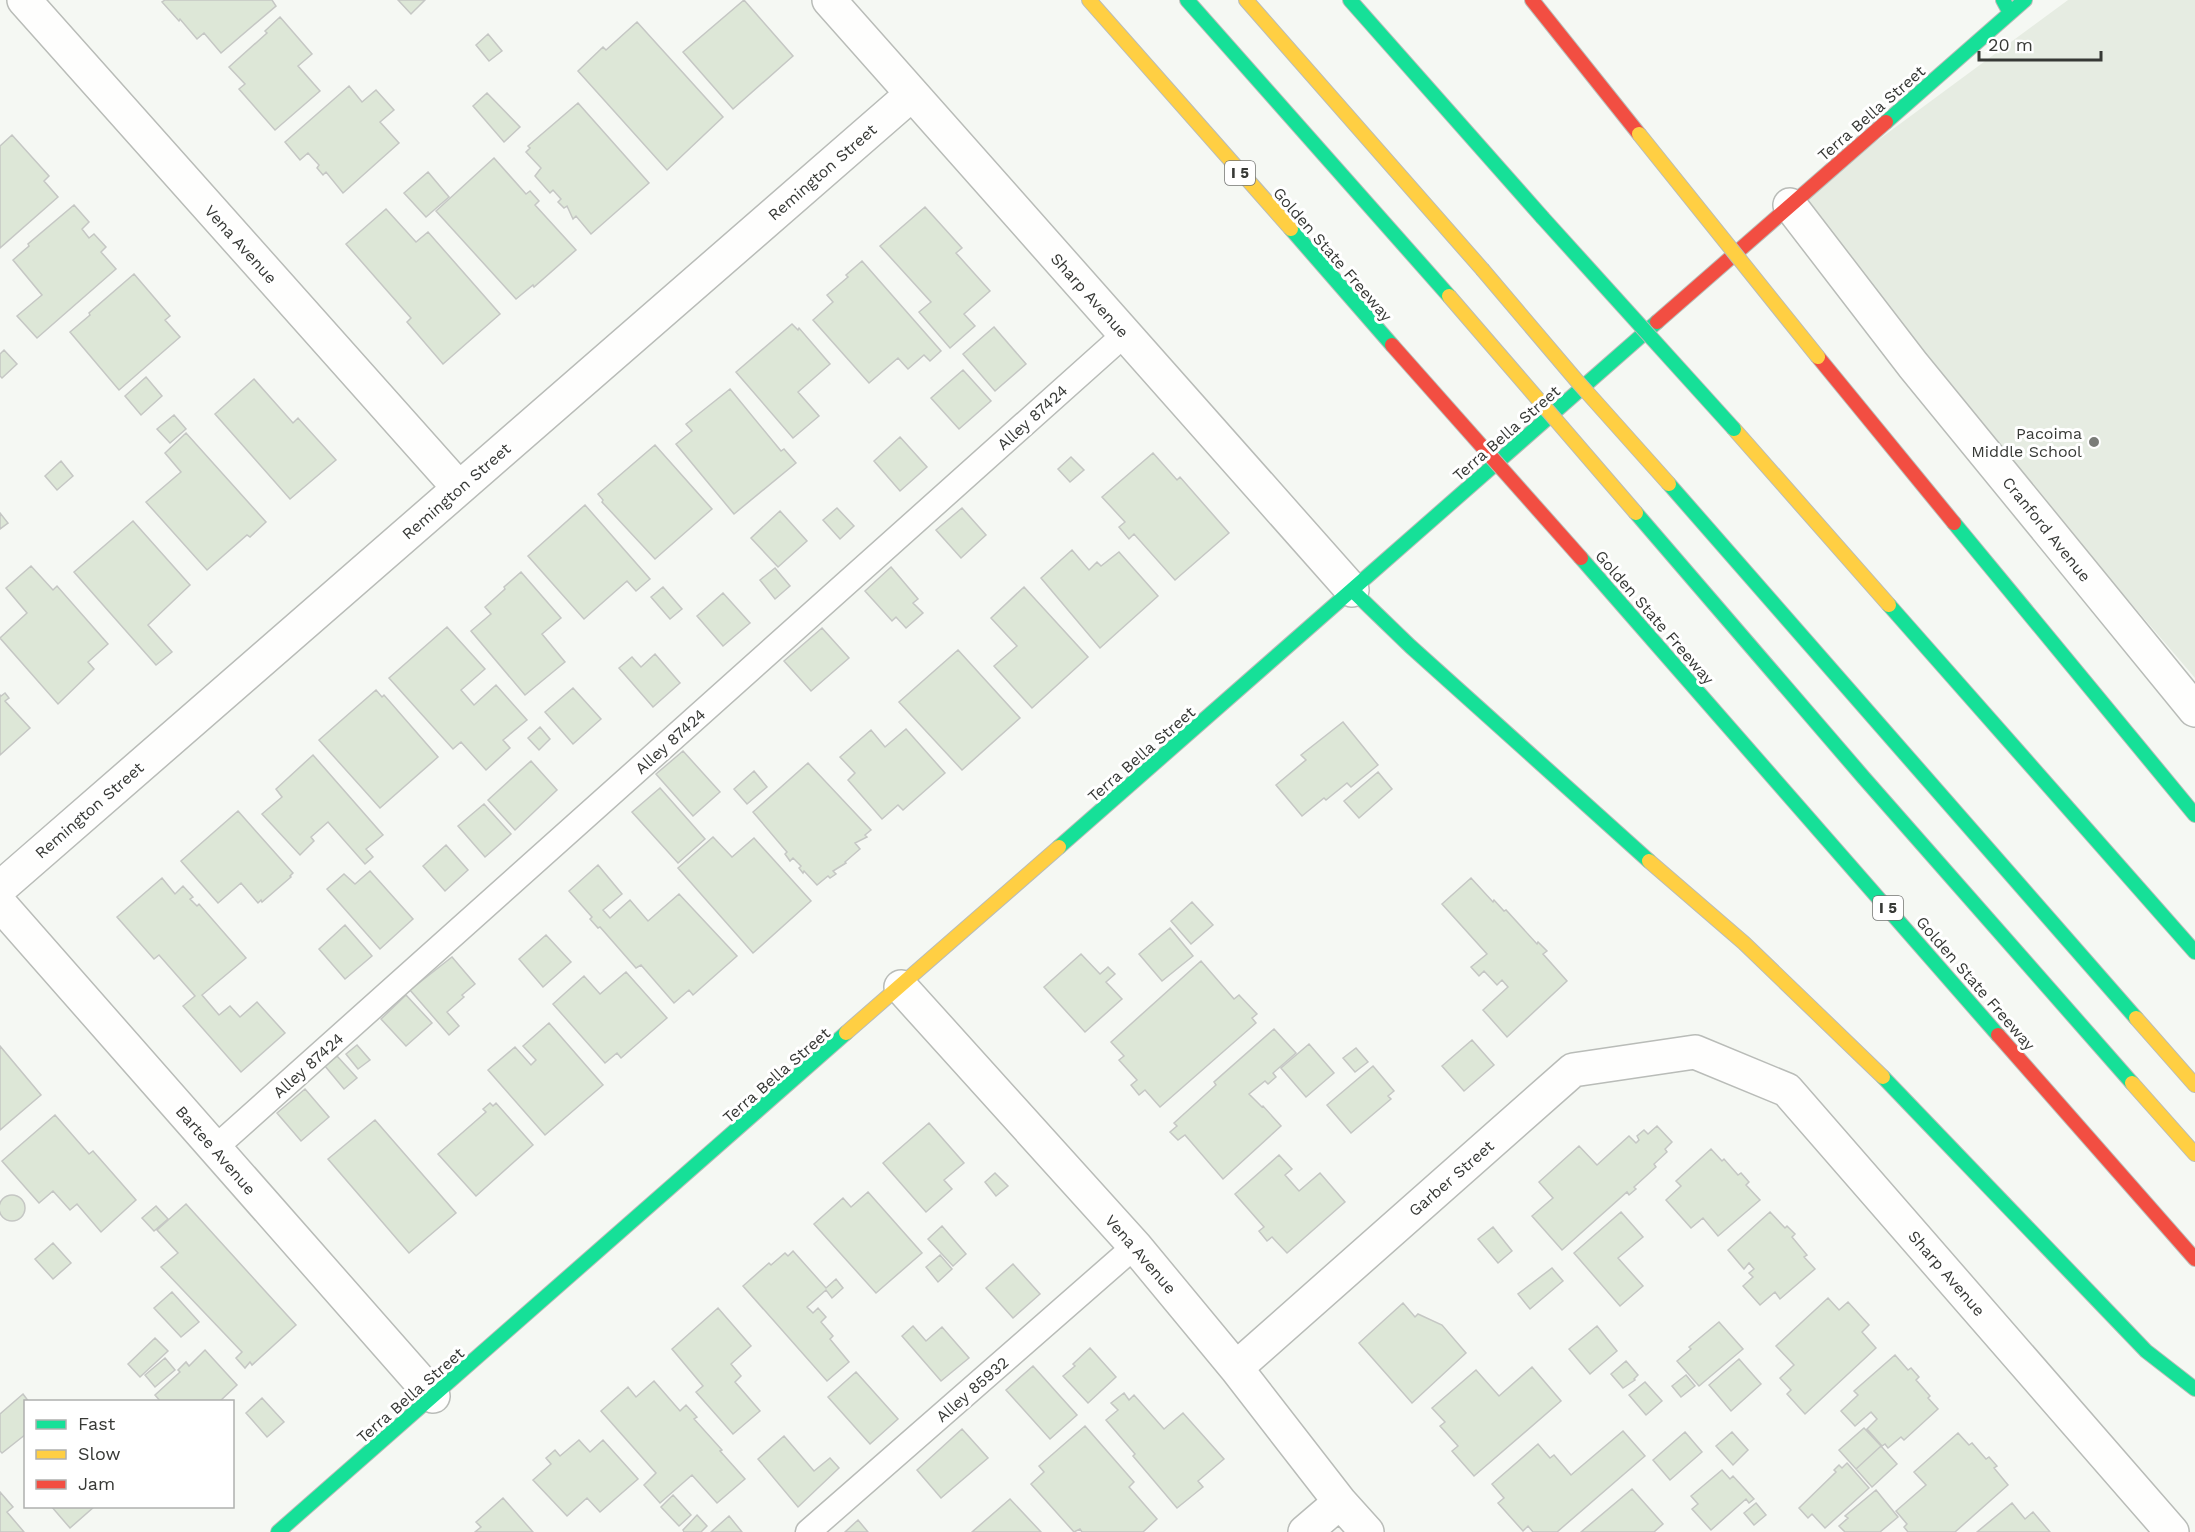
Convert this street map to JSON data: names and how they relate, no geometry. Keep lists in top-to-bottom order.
{
  "streets": {
    "main road": ["Terra Bella Street", "I 5", "Golden State Freeway"],
    "street": [
      "Remington Street",
      "Vena Avenue",
      "Sharp Avenue",
      "Cranford Avenue",
      "Bartee Avenue",
      "Garber Street"
    ],
    "lane": ["Alley 87424", "Alley 85932"]
  },
  "crossings": [
    ["Terra Bella Street", "Vena Avenue"],
    ["Terra Bella Street", "Sharp Avenue"],
    ["Terra Bella Street", "Cranford Avenue"],
    ["Terra Bella Street", "Bartee Avenue"],
    ["Remington Street", "Vena Avenue"],
    ["Remington Street", "Sharp Avenue"],
    ["Vena Avenue", "Garber Street"],
    ["Vena Avenue", "Alley 85932"],
    ["Sharp Avenue", "Alley 87424"],
    ["Sharp Avenue", "Garber Street"],
    ["Alley 87424", "Bartee Avenue"]
  ],
  "places": ["Pacoima Middle School"],
  "legend": ["Fast", "Slow", "Jam"],
  "scale_bar": "20 m"
}
